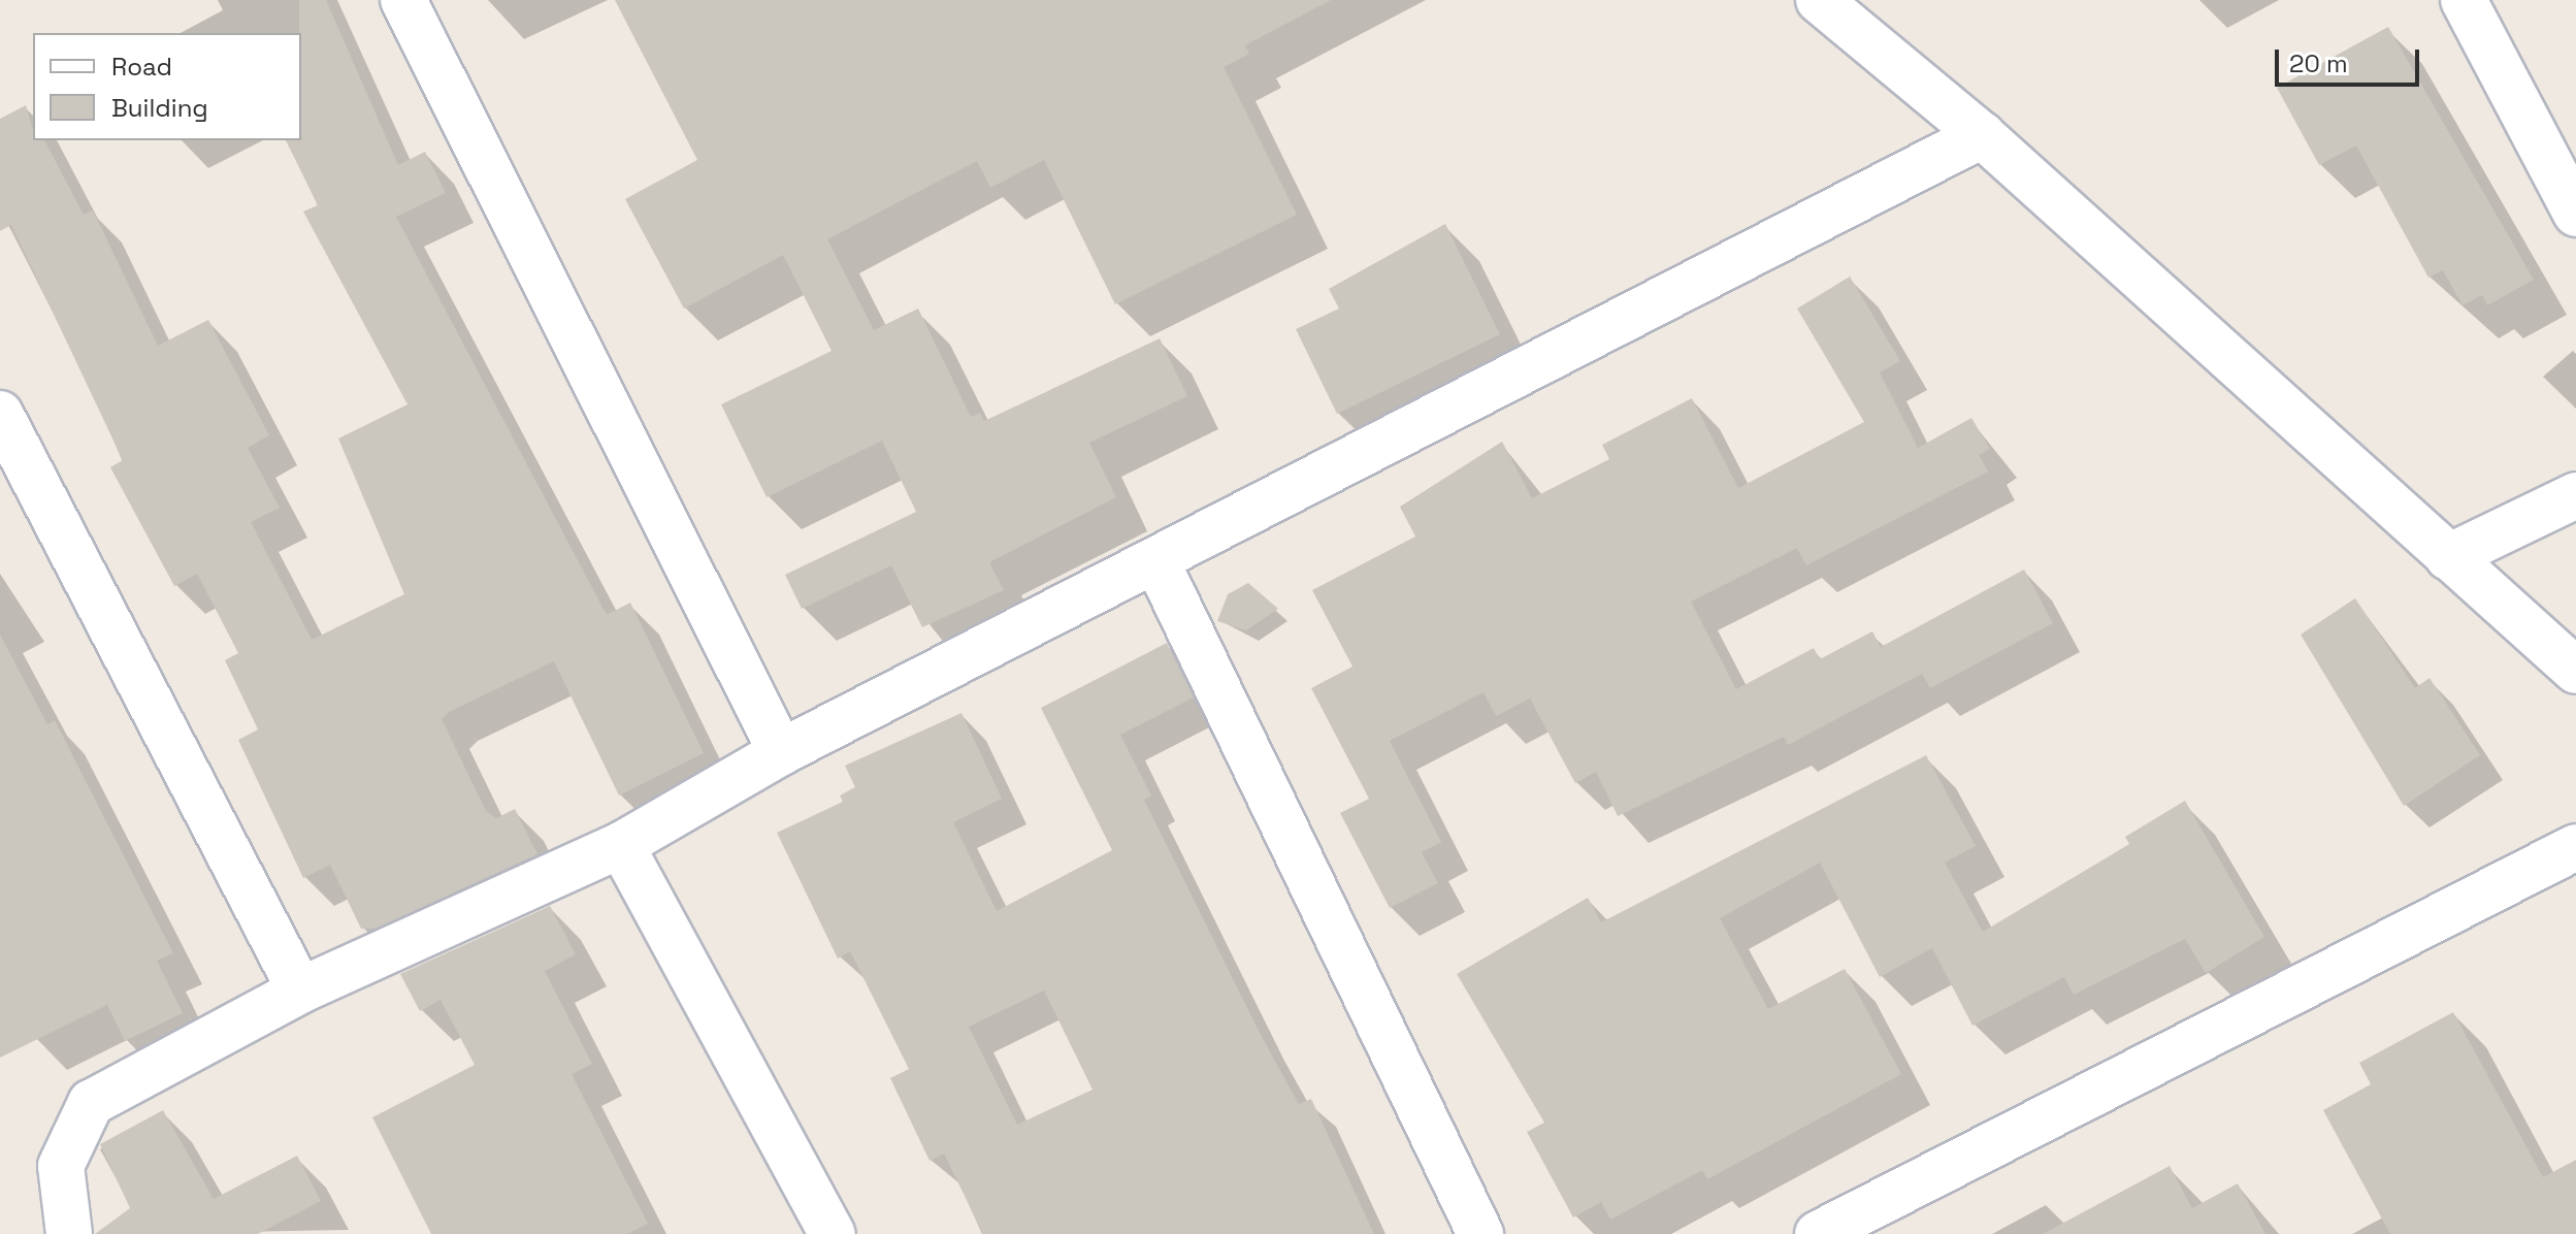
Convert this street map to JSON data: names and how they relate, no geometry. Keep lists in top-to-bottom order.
{
  "legend": ["Road", "Building"],
  "scale_bar": "20 m"
}
